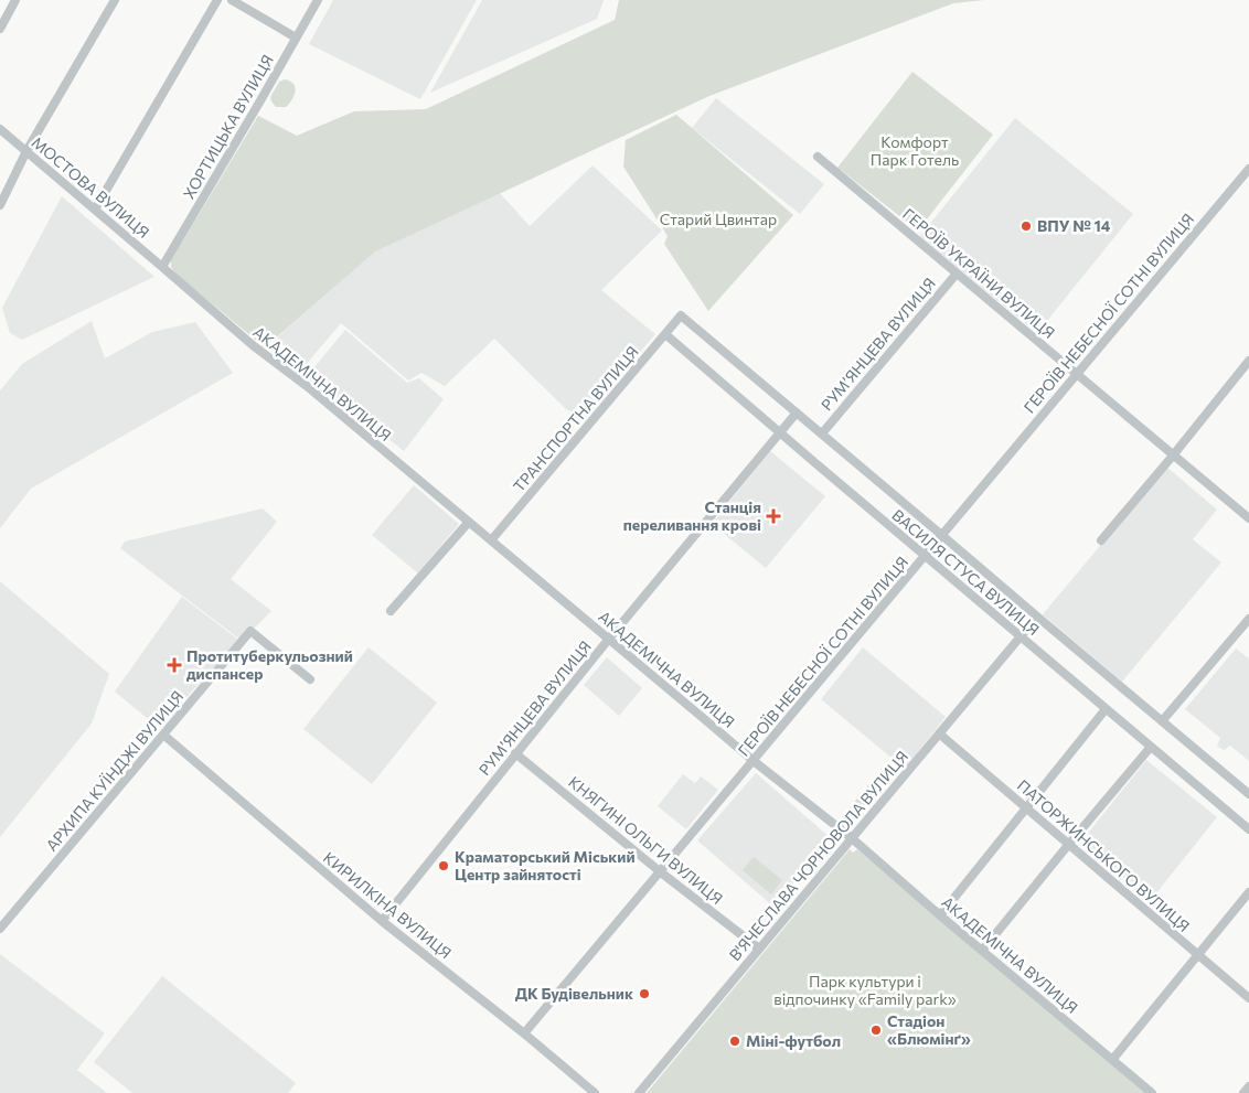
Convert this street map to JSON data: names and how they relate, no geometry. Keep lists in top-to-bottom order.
{
  "streets": {
    "street": [
      "ХОРТИЦЬКА ВУЛИЦЯ",
      "МОСТОВА ВУЛИЦЯ",
      "ГЕРОЇВ УКРАЇНИ ВУЛИЦЯ",
      "ГЕРОЇВ НЕБЕСНОЇ СОТНІ ВУЛИЦЯ",
      "РУМ’ЯНЦЕВА ВУЛИЦЯ",
      "АКАДЕМІЧНА ВУЛИЦЯ",
      "ТРАНСПОРТНА ВУЛИЦЯ",
      "ВАСИЛЯ СТУСА ВУЛИЦЯ",
      "АРХИПА КУЇНДЖІ ВУЛИЦЯ",
      "КНЯГИНІ ОЛЬГИ ВУЛИЦЯ",
      "В'ЯЧЕСЛАВА ЧОРНОВОЛА ВУЛИЦЯ",
      "ПАТОРЖИНСЬКОГО ВУЛИЦЯ",
      "КИРИЛКІНА ВУЛИЦЯ"
    ]
  },
  "crossings": [
    ["ХОРТИЦЬКА ВУЛИЦЯ", "МОСТОВА ВУЛИЦЯ"],
    ["ХОРТИЦЬКА ВУЛИЦЯ", "АКАДЕМІЧНА ВУЛИЦЯ"],
    ["МОСТОВА ВУЛИЦЯ", "АКАДЕМІЧНА ВУЛИЦЯ"],
    ["ГЕРОЇВ УКРАЇНИ ВУЛИЦЯ", "ГЕРОЇВ НЕБЕСНОЇ СОТНІ ВУЛИЦЯ"],
    ["ГЕРОЇВ УКРАЇНИ ВУЛИЦЯ", "РУМ’ЯНЦЕВА ВУЛИЦЯ"],
    ["ГЕРОЇВ НЕБЕСНОЇ СОТНІ ВУЛИЦЯ", "АКАДЕМІЧНА ВУЛИЦЯ"],
    ["ГЕРОЇВ НЕБЕСНОЇ СОТНІ ВУЛИЦЯ", "ВАСИЛЯ СТУСА ВУЛИЦЯ"],
    ["ГЕРОЇВ НЕБЕСНОЇ СОТНІ ВУЛИЦЯ", "КНЯГИНІ ОЛЬГИ ВУЛИЦЯ"],
    ["ГЕРОЇВ НЕБЕСНОЇ СОТНІ ВУЛИЦЯ", "КИРИЛКІНА ВУЛИЦЯ"],
    ["РУМ’ЯНЦЕВА ВУЛИЦЯ", "АКАДЕМІЧНА ВУЛИЦЯ"],
    ["РУМ’ЯНЦЕВА ВУЛИЦЯ", "ВАСИЛЯ СТУСА ВУЛИЦЯ"],
    ["РУМ’ЯНЦЕВА ВУЛИЦЯ", "КНЯГИНІ ОЛЬГИ ВУЛИЦЯ"],
    ["РУМ’ЯНЦЕВА ВУЛИЦЯ", "КИРИЛКІНА ВУЛИЦЯ"],
    ["АКАДЕМІЧНА ВУЛИЦЯ", "ТРАНСПОРТНА ВУЛИЦЯ"],
    ["АКАДЕМІЧНА ВУЛИЦЯ", "В'ЯЧЕСЛАВА ЧОРНОВОЛА ВУЛИЦЯ"],
    ["ТРАНСПОРТНА ВУЛИЦЯ", "ВАСИЛЯ СТУСА ВУЛИЦЯ"],
    ["ВАСИЛЯ СТУСА ВУЛИЦЯ", "В'ЯЧЕСЛАВА ЧОРНОВОЛА ВУЛИЦЯ"],
    ["АРХИПА КУЇНДЖІ ВУЛИЦЯ", "КИРИЛКІНА ВУЛИЦЯ"],
    ["КНЯГИНІ ОЛЬГИ ВУЛИЦЯ", "В'ЯЧЕСЛАВА ЧОРНОВОЛА ВУЛИЦЯ"],
    ["В'ЯЧЕСЛАВА ЧОРНОВОЛА ВУЛИЦЯ", "ПАТОРЖИНСЬКОГО ВУЛИЦЯ"]
  ],
  "parks": ["Комфорт Парк Готель", "Старий Цвинтар", "Парк культури і відпочинку «Family park»"],
  "places": {
    "other": [
      "ВПУ № 14",
      "Краматорський Міський Центр зайнятості",
      "ДК Будівельник",
      "Стадіон «Блюмінґ»",
      "Міні-футбол"
    ],
    "health": ["Станція переливання крові", "Протитуберкульозний диспансер"]
  }
}
